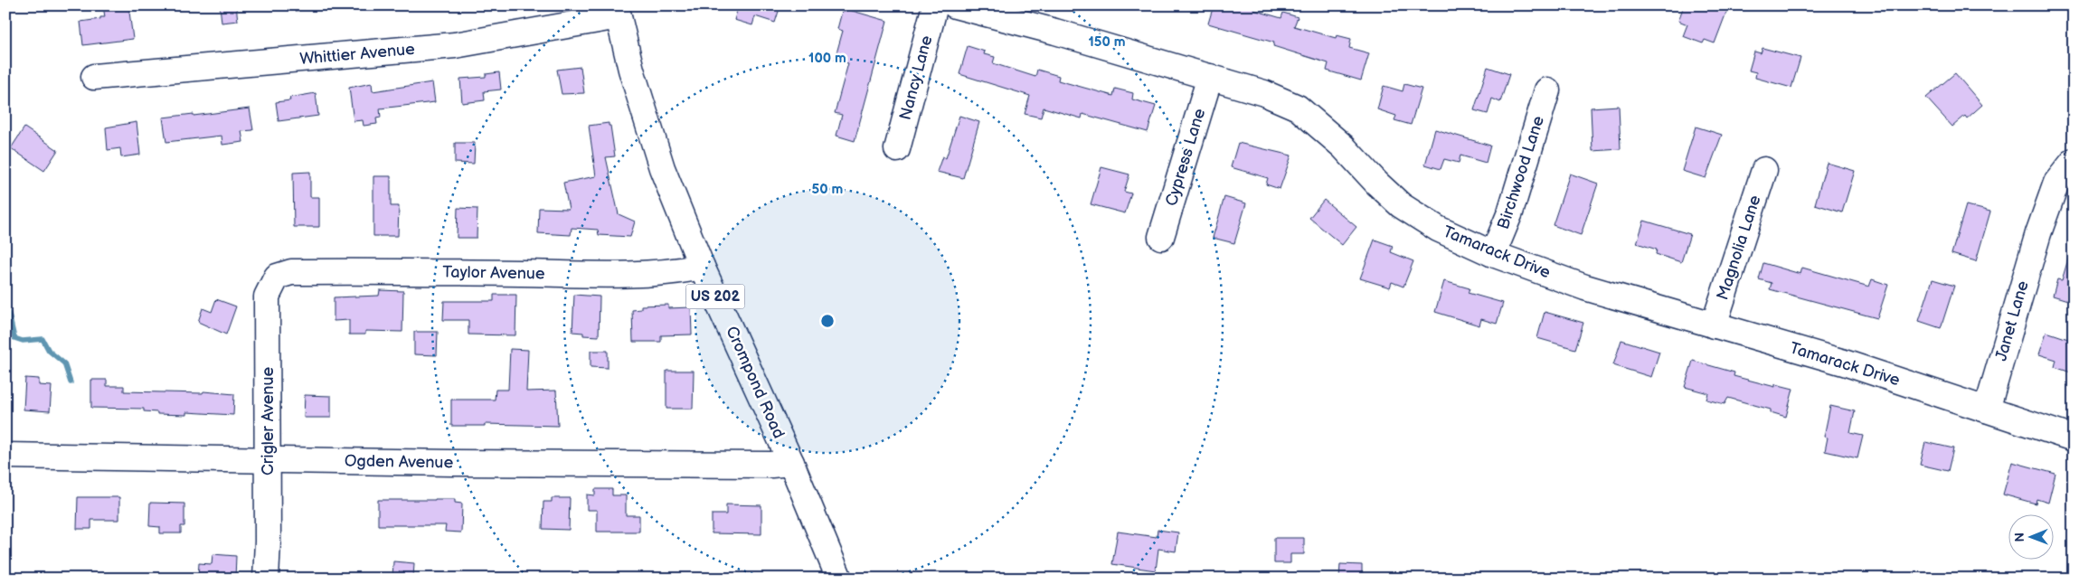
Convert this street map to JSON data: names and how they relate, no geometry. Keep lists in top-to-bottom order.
{
  "streets": {
    "street": [
      "Whittier Avenue",
      "Nancy Lane",
      "Cypress Lane",
      "Birchwood Lane",
      "Magnolia Lane",
      "Tamarack Drive",
      "Taylor Avenue",
      "US 202",
      "Janet Lane",
      "Crompond Road",
      "Crigler Avenue",
      "Ogden Avenue"
    ]
  },
  "crossings": [
    ["Whittier Avenue", "Crompond Road"],
    ["Cypress Lane", "Tamarack Drive"],
    ["Birchwood Lane", "Tamarack Drive"],
    ["Magnolia Lane", "Tamarack Drive"],
    ["Tamarack Drive", "Janet Lane"],
    ["Taylor Avenue", "Crompond Road"],
    ["Taylor Avenue", "Crigler Avenue"],
    ["Crompond Road", "Ogden Avenue"],
    ["Crigler Avenue", "Ogden Avenue"]
  ],
  "north": "left",
  "rings": ["150 m", "100 m", "50 m"]
}
